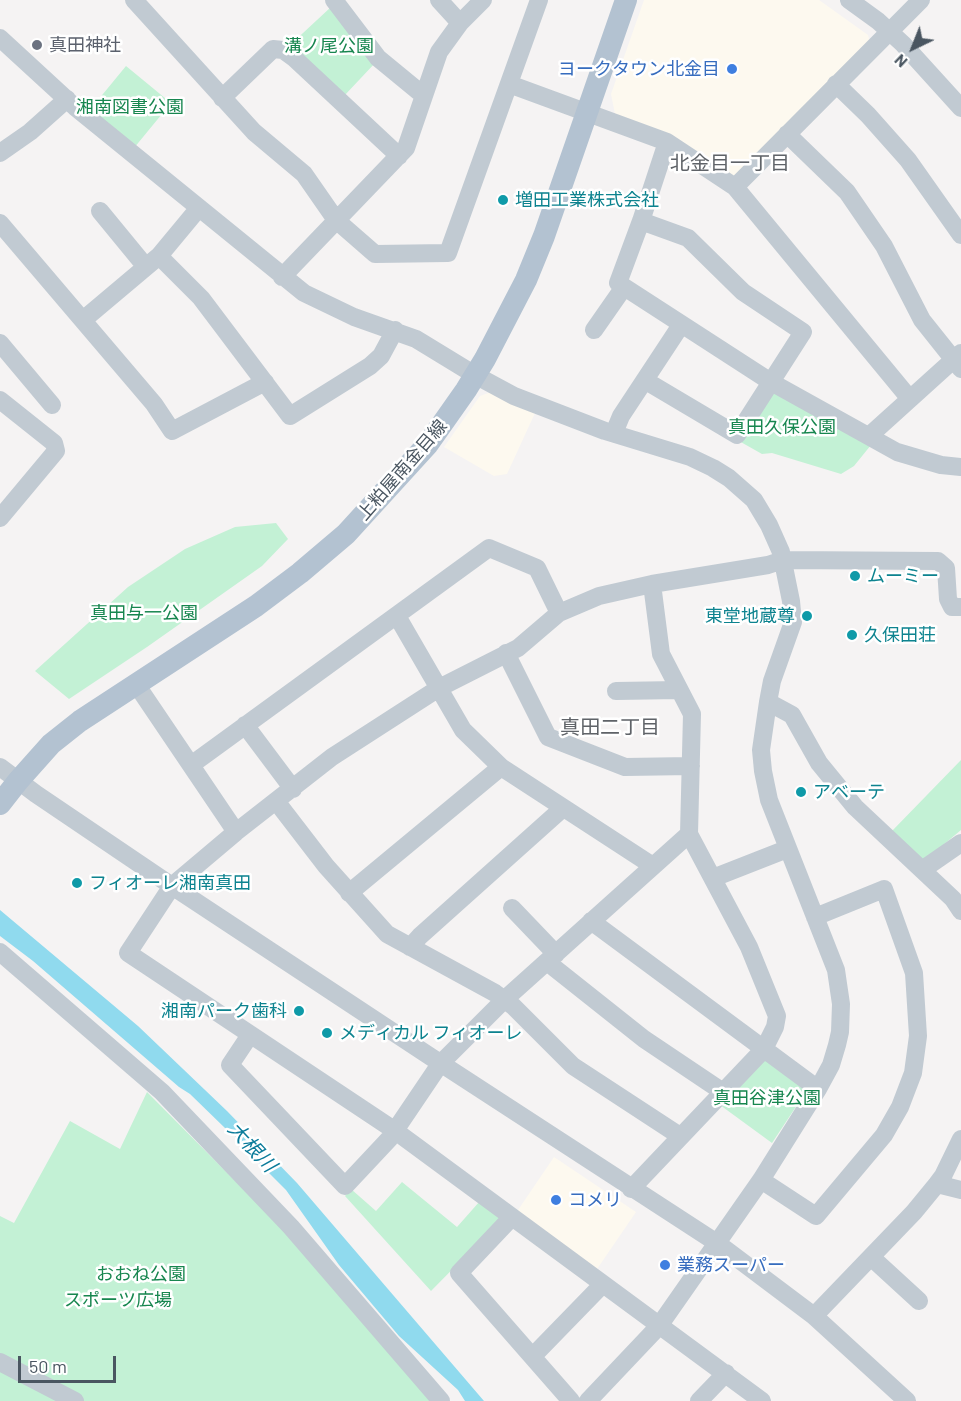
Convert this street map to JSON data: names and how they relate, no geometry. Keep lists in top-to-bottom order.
{
  "streets": {
    "main road": ["上粕屋南金目線"]
  },
  "districts": ["北金目一丁目", "真田二丁目"],
  "water": ["大根川"],
  "parks": [
    "溝ノ尾公園",
    "湘南図書公園",
    "真田久保公園",
    "真田与一公園",
    "真田谷津公園",
    "おおね公園",
    "スポーツ広場"
  ],
  "places": [
    "真田神社",
    "ヨークタウン北金目",
    "増田工業株式会社",
    "ムーミー",
    "東堂地蔵尊",
    "久保田荘",
    "アベーテ",
    "フィオーレ湘南真田",
    "湘南パーク歯科",
    "メディカル フィオーレ",
    "コメリ",
    "業務スーパー"
  ],
  "scale_bar": "50 m",
  "north": "bottom left"
}
